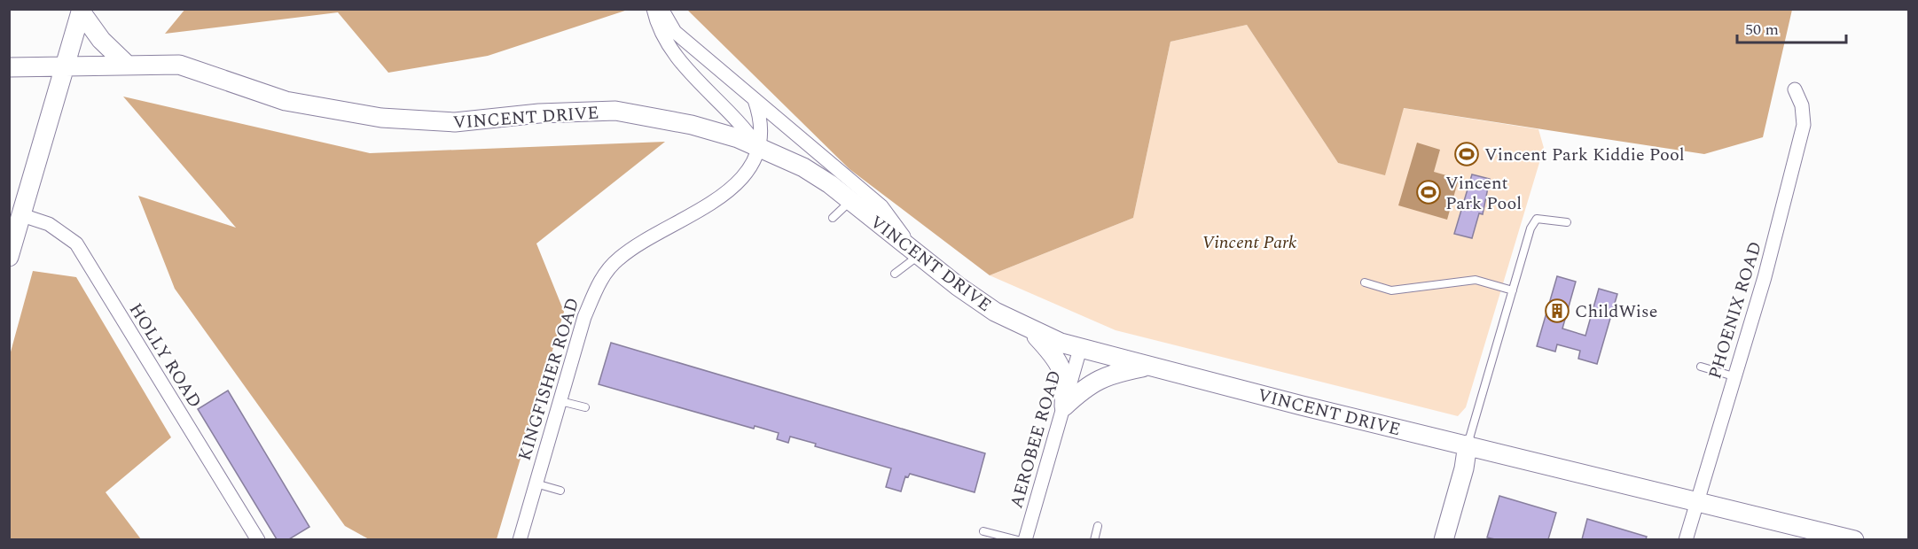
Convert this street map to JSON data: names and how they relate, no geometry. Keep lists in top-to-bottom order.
{
  "streets": {
    "street": [
      "VINCENT DRIVE",
      "PHOENIX ROAD",
      "HOLLY ROAD",
      "KINGFISHER ROAD",
      "AEROBEE ROAD"
    ]
  },
  "crossings": [
    ["VINCENT DRIVE", "PHOENIX ROAD"],
    ["VINCENT DRIVE", "KINGFISHER ROAD"],
    ["VINCENT DRIVE", "AEROBEE ROAD"]
  ],
  "parks": ["Vincent Park"],
  "places": {
    "sports": ["Vincent Park Kiddie Pool", "Vincent Park Pool"],
    "building": ["ChildWise"]
  },
  "scale_bar": "50 m"
}
